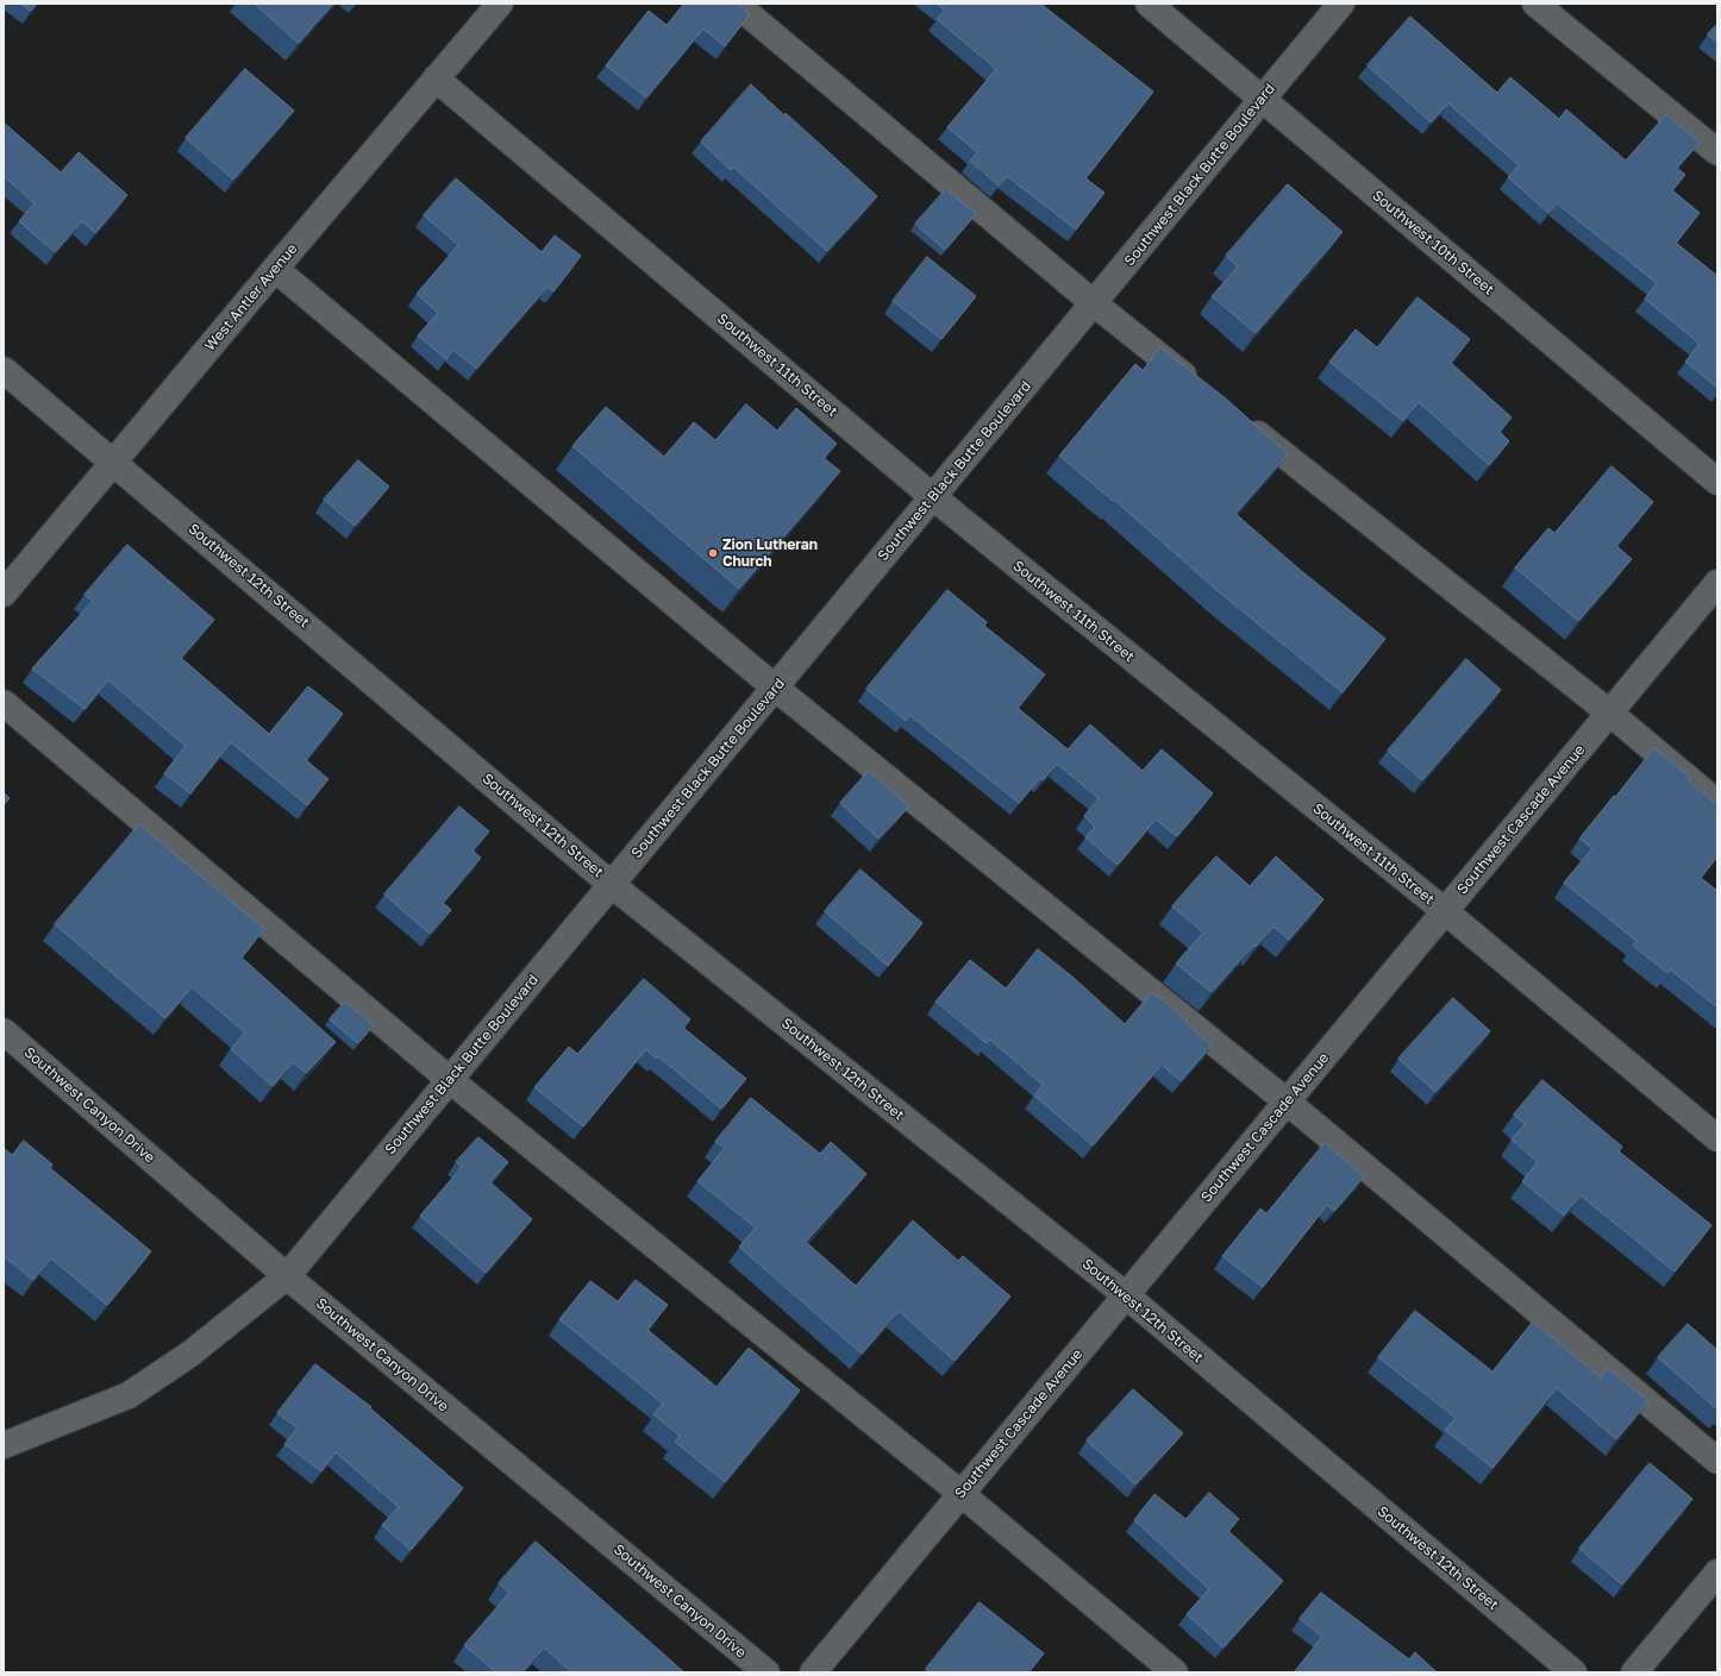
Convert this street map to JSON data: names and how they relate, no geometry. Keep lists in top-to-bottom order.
{
  "streets": {
    "street": [
      "Southwest Black Butte Boulevard",
      "Southwest 10th Street",
      "West Antler Avenue",
      "Southwest 11th Street",
      "Southwest 12th Street",
      "Southwest Cascade Avenue",
      "Southwest Canyon Drive"
    ]
  },
  "crossings": [
    ["Southwest Black Butte Boulevard", "Southwest 10th Street"],
    ["Southwest Black Butte Boulevard", "Southwest 11th Street"],
    ["Southwest Black Butte Boulevard", "Southwest 12th Street"],
    ["Southwest Black Butte Boulevard", "Southwest Canyon Drive"],
    ["West Antler Avenue", "Southwest 11th Street"],
    ["West Antler Avenue", "Southwest 12th Street"],
    ["Southwest 11th Street", "Southwest Cascade Avenue"],
    ["Southwest 12th Street", "Southwest Cascade Avenue"]
  ],
  "places": ["Zion Lutheran Church"]
}
